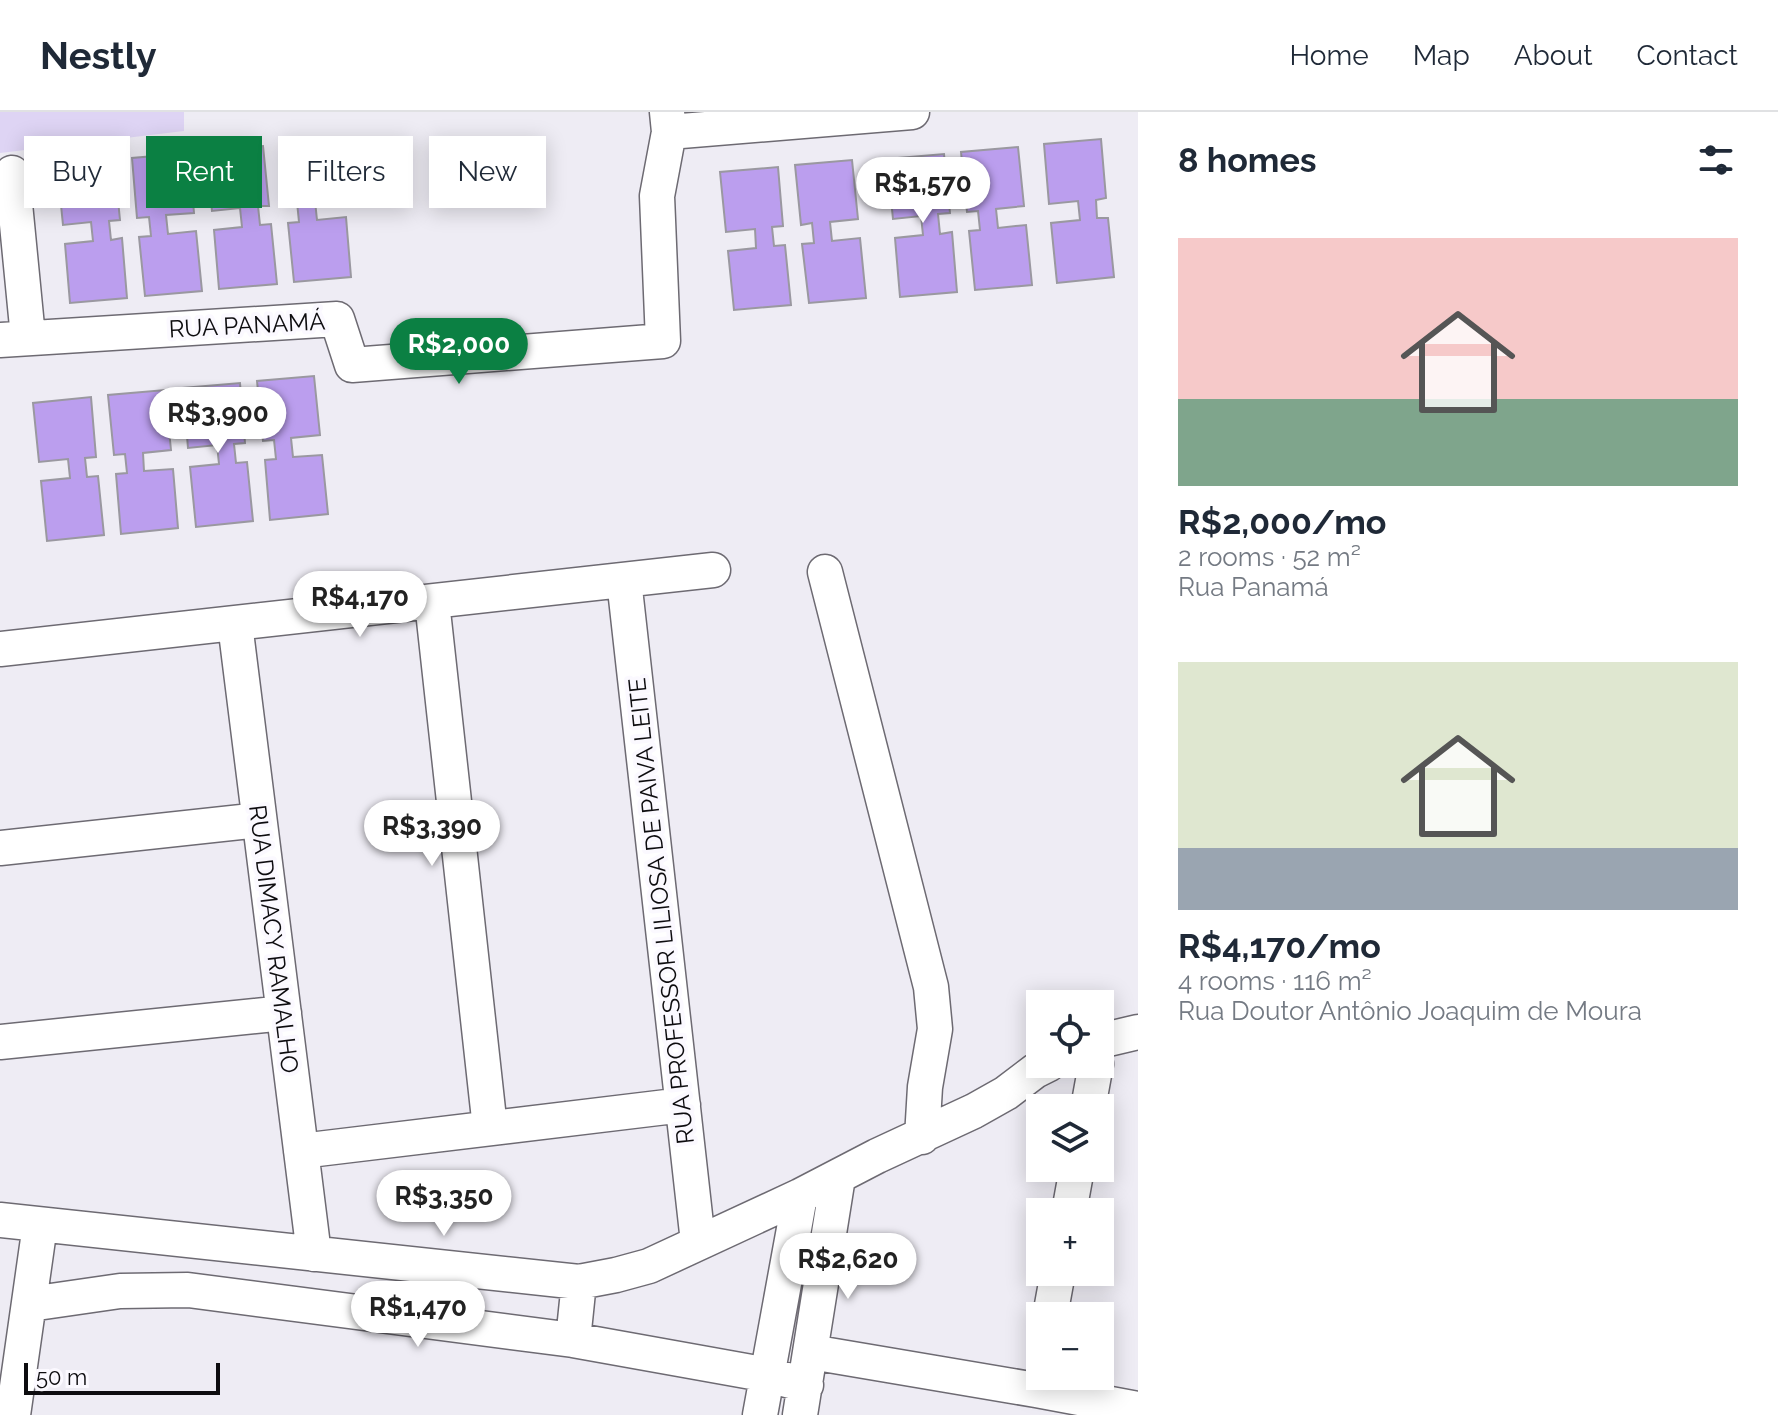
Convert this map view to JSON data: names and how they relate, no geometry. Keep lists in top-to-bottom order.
{
  "streets": {
    "street": ["RUA PANAMÁ", "RUA PROFESSOR LILIOSA DE PAIVA LEITE", "RUA DIMACY RAMALHO"]
  },
  "scale_bar": "50 m",
  "page": {
    "header": "Nestly",
    "nav": [
      "Home",
      "Map",
      "About",
      "Contact"
    ],
    "heading": "8 homes",
    "chip": [
      "Buy",
      "Rent",
      "Filters",
      "New"
    ],
    "price": [
      "R$1,570",
      "R$2,000",
      "R$3,900",
      "R$4,170",
      "R$3,390",
      "R$3,350",
      "R$2,620",
      "R$1,470"
    ],
    "list": [
      {
        "name": "R$2,000/mo",
        "note": "2 rooms · 52 m² · Rua Panamá"
      },
      {
        "name": "R$4,170/mo",
        "note": "4 rooms · 116 m² · Rua Doutor Antônio Joaquim de Moura"
      }
    ],
    "map_buttons": ["+", "−"],
    "scale": "50 m"
  }
}
